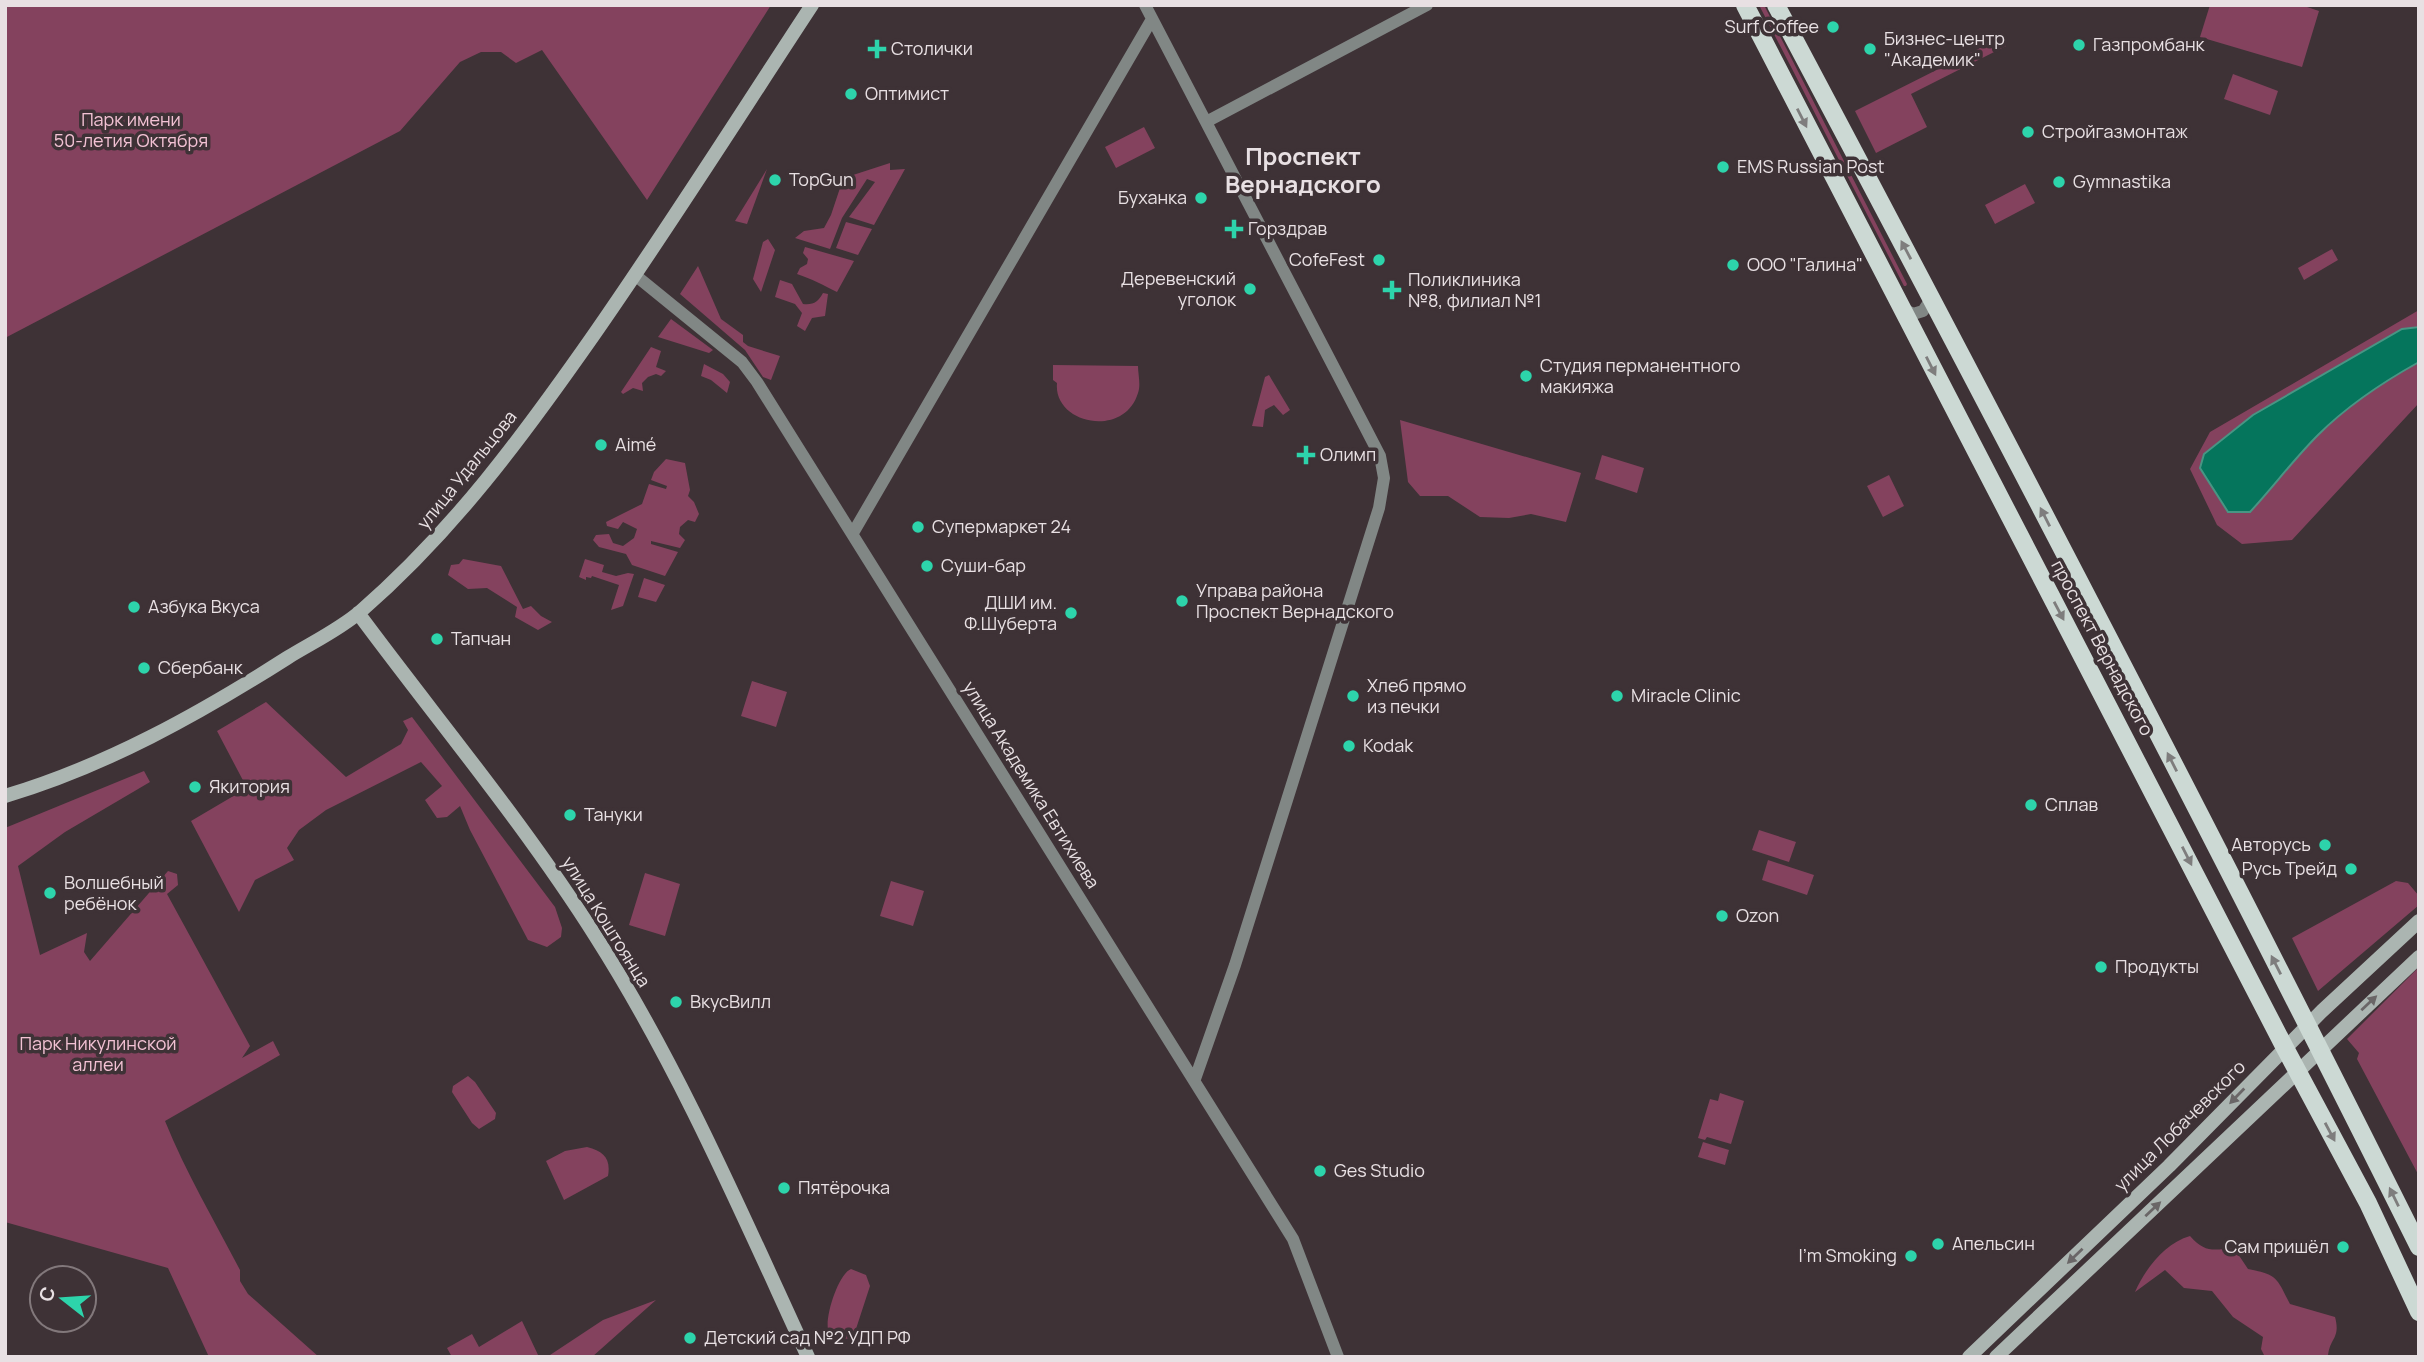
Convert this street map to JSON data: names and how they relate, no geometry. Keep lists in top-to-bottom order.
{
  "streets": {
    "main road": ["проспект Вернадского"],
    "street": [
      "улица Удальцова",
      "улица Академика Евтихиева",
      "улица Коштоянца",
      "улица Лобачевского"
    ]
  },
  "crossings": [
    ["улица Удальцова", "улица Академика Евтихиева"],
    ["улица Удальцова", "улица Коштоянца"],
    ["проспект Вернадского", "улица Лобачевского"]
  ],
  "districts": ["Проспект Вернадского"],
  "parks": ["Парк имени 50-летия Октября", "Парк Никулинской аллеи"],
  "places": {
    "other": [
      "Surf Coffee",
      "Газпромбанк",
      "Бизнес-центр \"Академик\"",
      "Оптимист",
      "Стройгазмонтаж",
      "EMS Russian Post",
      "TopGun",
      "Gymnastika",
      "Буханка",
      "CofeFest",
      "ООО \"Галина\"",
      "Деревенский уголок",
      "Студия перманентного макияжа",
      "Aimé",
      "Супермаркет 24",
      "Суши-бар",
      "Управа района Проспект Вернадского",
      "Азбука Вкуса",
      "ДШИ им. Ф.Шуберта",
      "Тапчан",
      "Сбербанк",
      "Хлеб прямо из печки",
      "Miracle Clinic",
      "Kodak",
      "Якитория",
      "Сплав",
      "Тануки",
      "Авторусь",
      "Русь Трейд",
      "Волшебный ребёнок",
      "Ozon",
      "Продукты",
      "ВкусВилл",
      "Ges Studio",
      "Пятёрочка",
      "Апельсин",
      "Сам пришёл",
      "I'm Smoking",
      "Детский сад №2 УДП РФ"
    ],
    "health": [
      "Столички",
      "Горздрав",
      "Поликлиника №8, филиал №1",
      "Олимп"
    ]
  },
  "north": "left"
}
